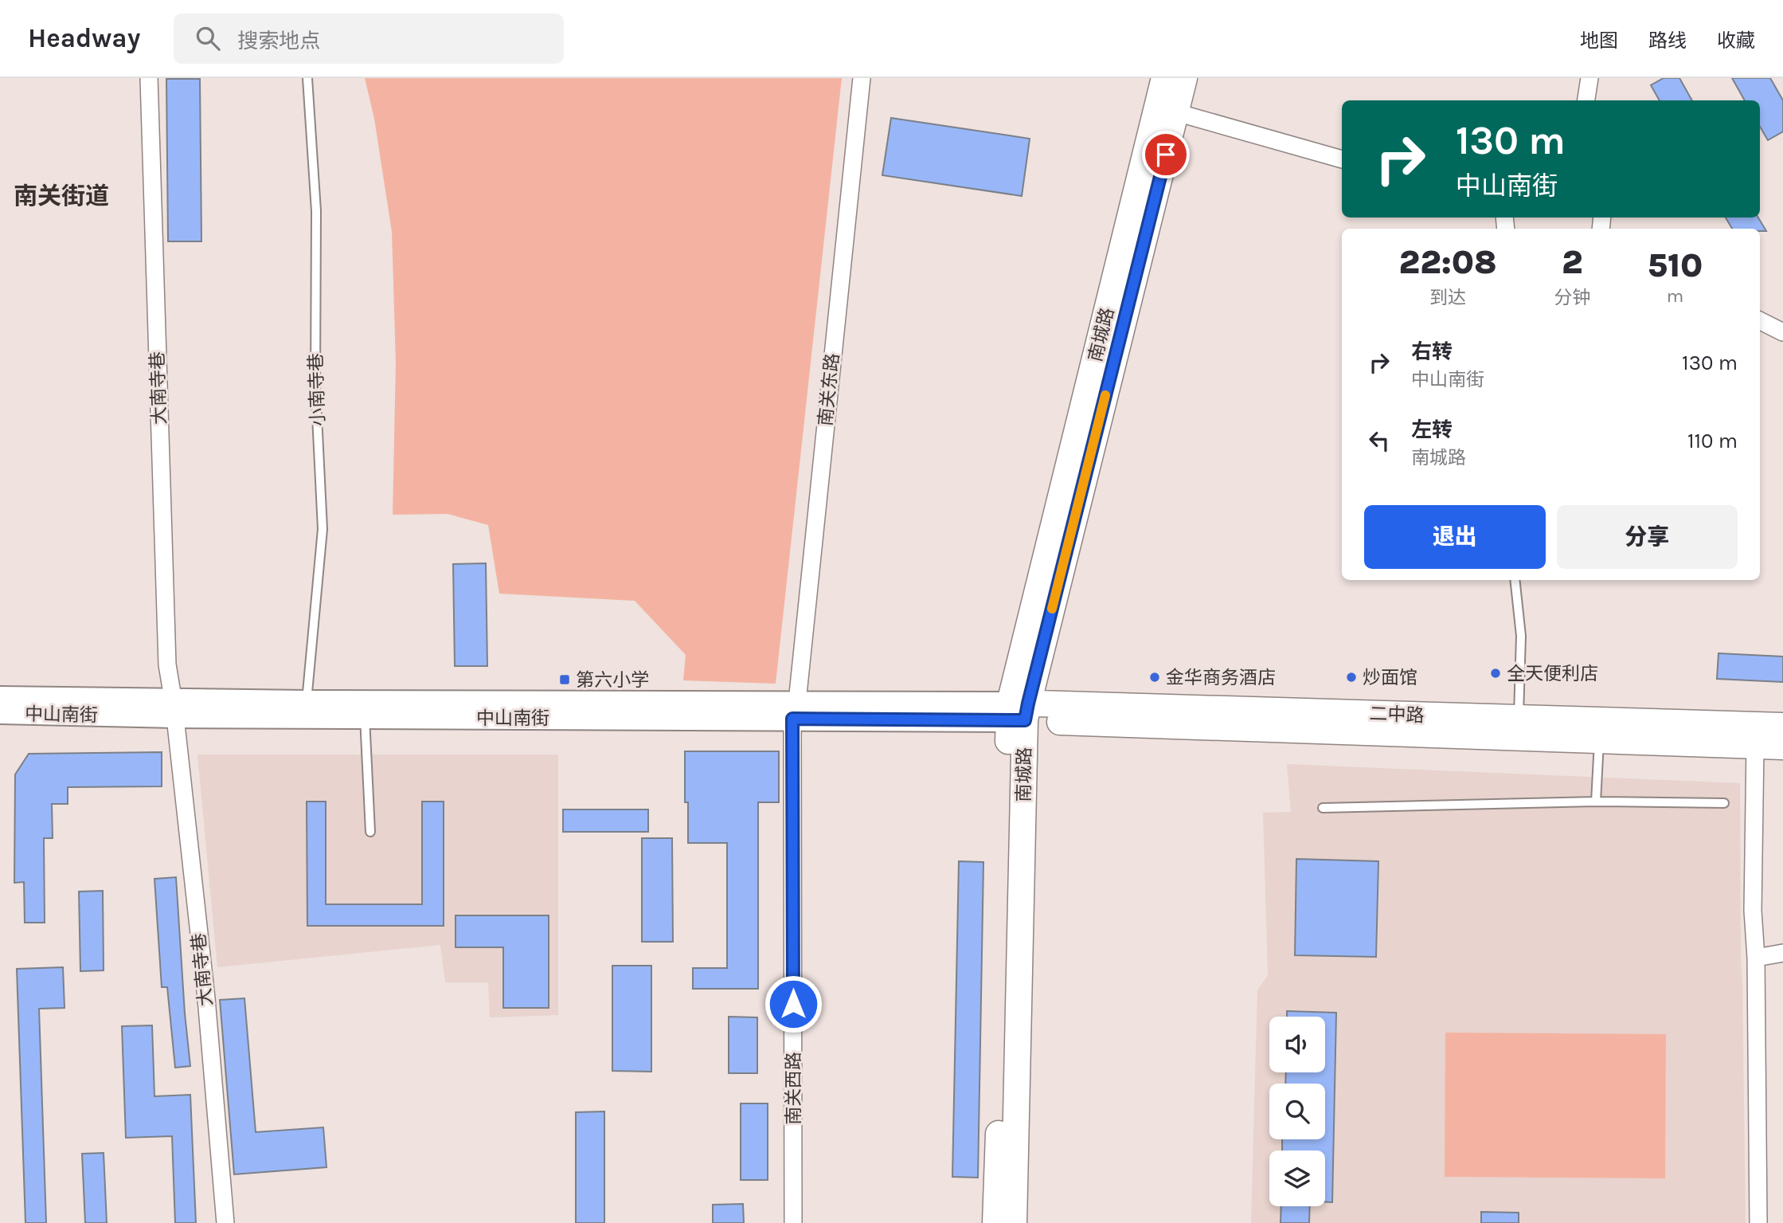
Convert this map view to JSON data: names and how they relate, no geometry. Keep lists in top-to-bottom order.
{
  "streets": {
    "main road": ["南城路", "二中路"],
    "street": [
      "大南寺巷",
      "南关东路",
      "中山南街",
      "南关西路"
    ],
    "lane": ["小南寺巷"]
  },
  "crossings": [
    ["南城路", "中山南街"],
    ["南城路", "二中路"],
    ["大南寺巷", "中山南街"],
    ["小南寺巷", "中山南街"],
    ["南关东路", "中山南街"],
    ["南关东路", "南关西路"],
    ["中山南街", "二中路"],
    ["中山南街", "南关西路"]
  ],
  "districts": ["南关街道"],
  "places": {
    "other": ["全天便利店", "金华商务酒店", "炒面馆"],
    "transit": ["第六小学"]
  },
  "page": {
    "header": "Headway",
    "search": "搜索地点",
    "nav": ["地图", "路线", "收藏"],
    "turn": ["130 m", "中山南街"],
    "eta": [
      "22:08",
      "到达",
      "2",
      "分钟",
      "510",
      "m"
    ],
    "list": [
      {
        "name": "右转",
        "note": "中山南街",
        "value": "130 m"
      },
      {
        "name": "左转",
        "note": "南城路",
        "value": "110 m"
      }
    ],
    "buttons": ["退出", "分享"]
  }
}
